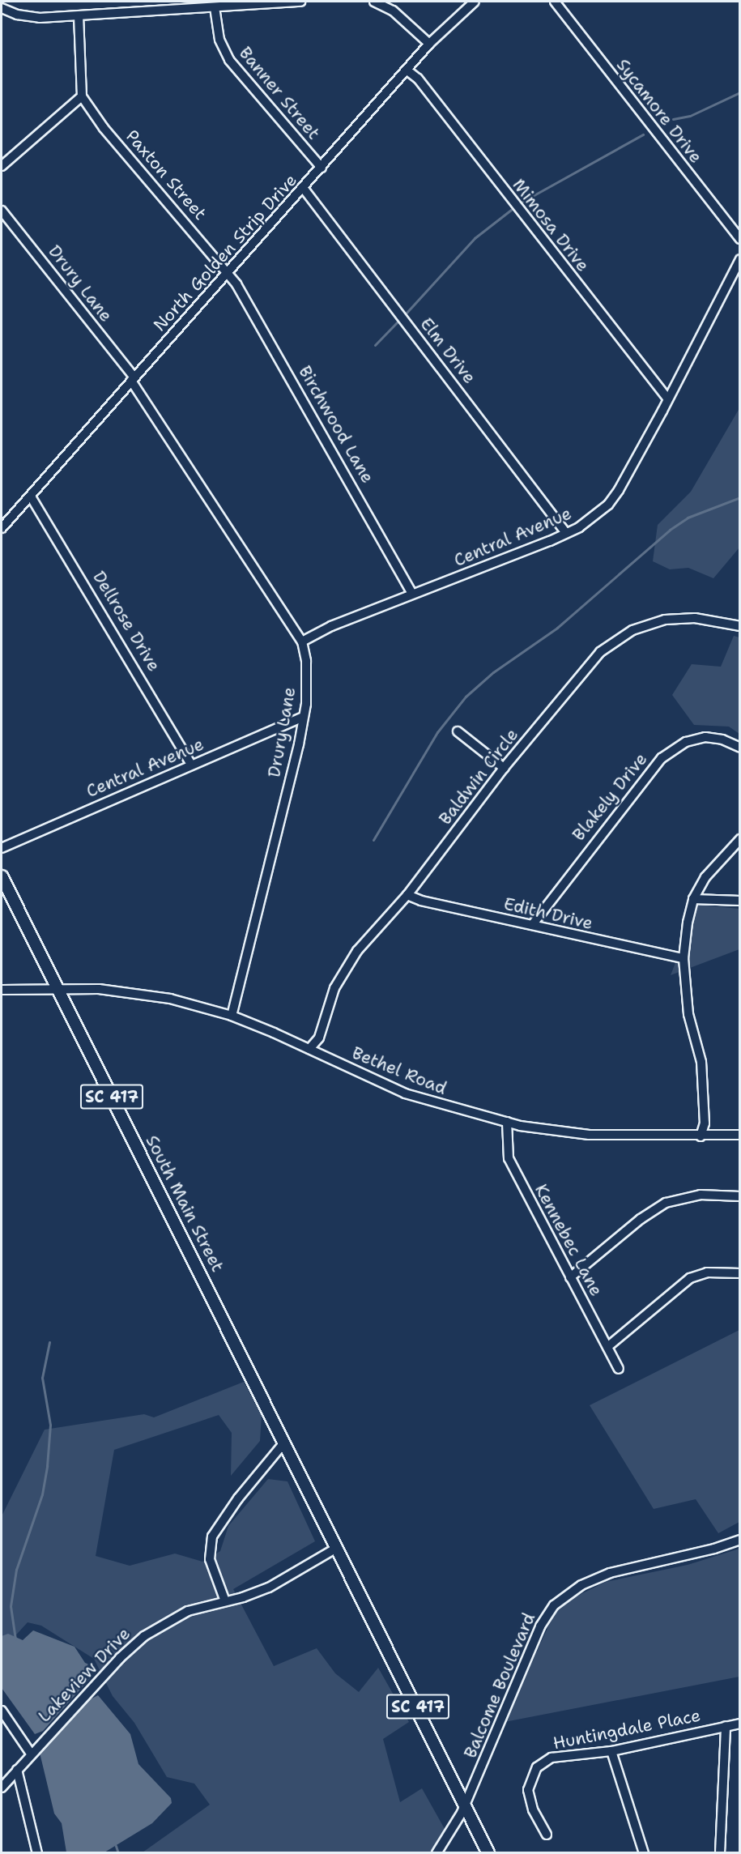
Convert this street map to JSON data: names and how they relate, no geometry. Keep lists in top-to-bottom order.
{
  "streets": {
    "main road": ["SC 417", "South Main Street"],
    "street": [
      "Banner Street",
      "Sycamore Drive",
      "Paxton Street",
      "Mimosa Drive",
      "North Golden Strip Drive",
      "Drury Lane",
      "Elm Drive",
      "Birchwood Lane",
      "Central Avenue",
      "Dellrose Drive",
      "Baldwin Circle",
      "Blakely Drive",
      "Edith Drive",
      "Bethel Road",
      "Kennebec Lane",
      "Lakeview Drive",
      "Balcome Boulevard",
      "Huntingdale Place"
    ]
  },
  "crossings": [
    ["Banner Street", "North Golden Strip Drive"],
    ["Paxton Street", "North Golden Strip Drive"],
    ["Paxton Street", "Birchwood Lane"],
    ["Mimosa Drive", "North Golden Strip Drive"],
    ["Mimosa Drive", "Central Avenue"],
    ["North Golden Strip Drive", "Drury Lane"],
    ["North Golden Strip Drive", "Elm Drive"],
    ["North Golden Strip Drive", "Birchwood Lane"],
    ["North Golden Strip Drive", "Dellrose Drive"],
    ["Drury Lane", "Central Avenue"],
    ["Drury Lane", "Bethel Road"],
    ["Elm Drive", "Central Avenue"],
    ["Birchwood Lane", "Central Avenue"],
    ["Central Avenue", "Dellrose Drive"],
    ["Baldwin Circle", "Edith Drive"],
    ["Baldwin Circle", "Bethel Road"],
    ["Blakely Drive", "Edith Drive"],
    ["Bethel Road", "South Main Street"],
    ["Bethel Road", "Kennebec Lane"],
    ["SC 417", "South Main Street"],
    ["SC 417", "Lakeview Drive"],
    ["SC 417", "Balcome Boulevard"],
    ["South Main Street", "Lakeview Drive"]
  ]
}
